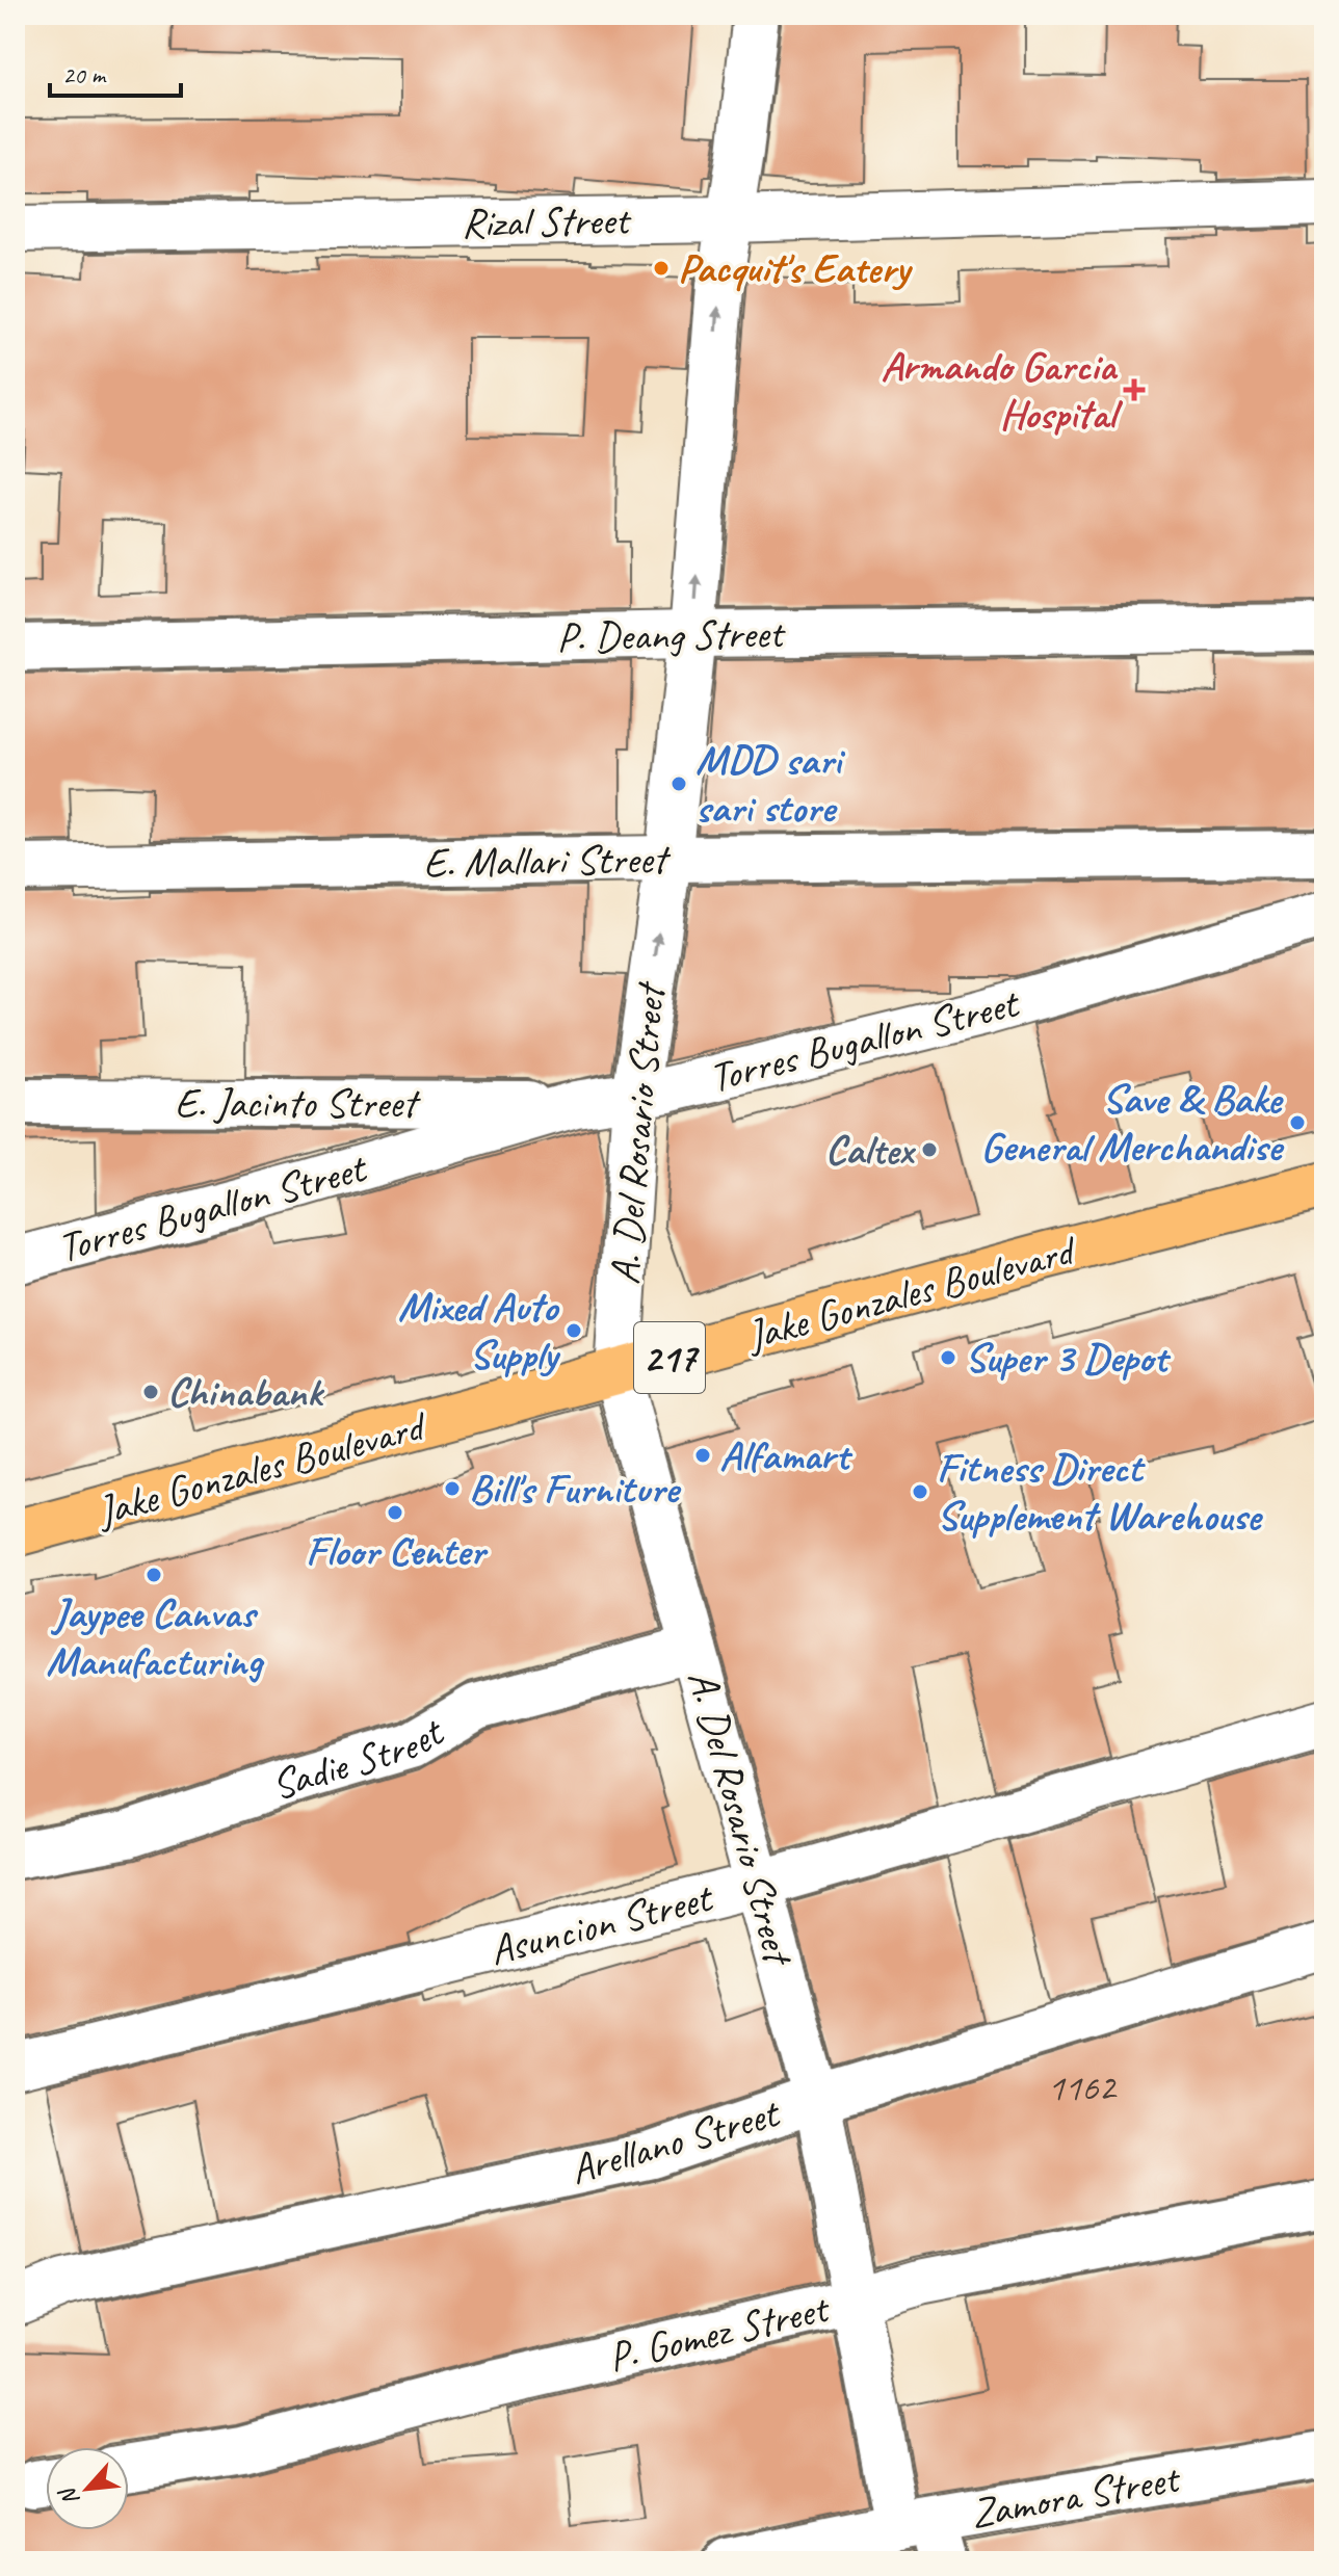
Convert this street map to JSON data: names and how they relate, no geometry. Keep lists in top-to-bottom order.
{
  "streets": {
    "main road": ["Jake Gonzales Boulevard", "217"],
    "street": [
      "Rizal Street",
      "P. Deang Street",
      "E. Mallari Street",
      "Torres Bugallon Street",
      "E. Jacinto Street",
      "A. Del Rosario Street",
      "Sadie Street",
      "Asuncion Street",
      "Arellano Street",
      "P. Gomez Street",
      "Zamora Street"
    ]
  },
  "crossings": [
    ["Rizal Street", "A. Del Rosario Street"],
    ["P. Deang Street", "A. Del Rosario Street"],
    ["E. Mallari Street", "A. Del Rosario Street"],
    ["Torres Bugallon Street", "E. Jacinto Street"],
    ["Torres Bugallon Street", "A. Del Rosario Street"],
    ["A. Del Rosario Street", "Jake Gonzales Boulevard"],
    ["A. Del Rosario Street", "Sadie Street"],
    ["A. Del Rosario Street", "Asuncion Street"],
    ["A. Del Rosario Street", "Arellano Street"],
    ["A. Del Rosario Street", "P. Gomez Street"],
    ["A. Del Rosario Street", "Zamora Street"]
  ],
  "places": {
    "other": [
      "Pacquit's Eatery",
      "MDD sari sari store",
      "Save & Bake General Merchandise",
      "Caltex",
      "Mixed Auto Supply",
      "Super 3 Depot",
      "Chinabank",
      "Alfamart",
      "Bill's Furniture",
      "Fitness Direct Supplement Warehouse",
      "Floor Center",
      "Jaypee Canvas Manufacturing"
    ],
    "health": ["Armando Garcia Hospital"]
  },
  "house_numbers": ["1162"],
  "scale_bar": "20 m",
  "north": "bottom left"
}
